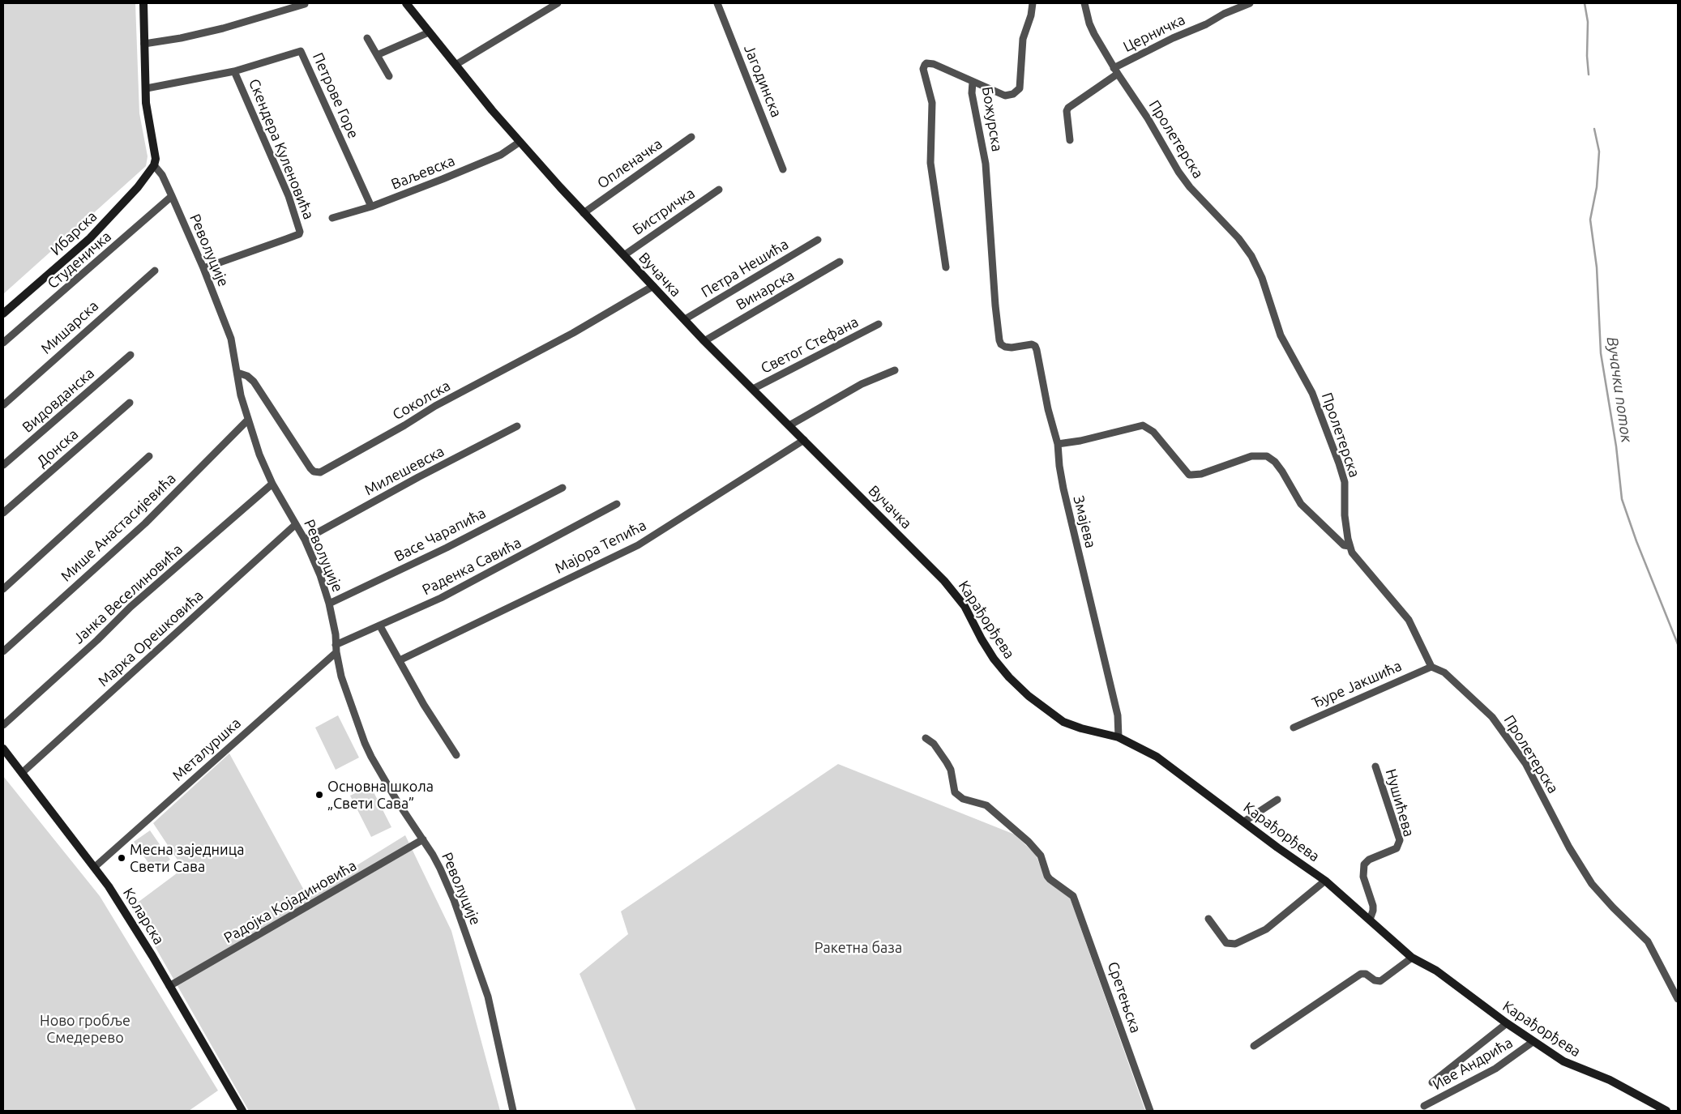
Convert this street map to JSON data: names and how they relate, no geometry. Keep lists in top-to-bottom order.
{
  "streets": {
    "street": [
      "Церничка",
      "Јагодинска",
      "Петрове Горе",
      "Божурска",
      "Пролетерска",
      "Скендера Куленовића",
      "Опленачка",
      "Ваљевска",
      "Бистричка",
      "Ибарска",
      "Револуције",
      "Студеничка",
      "Петра Нешића",
      "Вучачка",
      "Винарска",
      "Мишарска",
      "Светог Стефана",
      "Видовданска",
      "Соколска",
      "Донска",
      "Милешевска",
      "Змајева",
      "Мише Анастасијевића",
      "Васе Чарапића",
      "Мајора Тепића",
      "Раденка Савића",
      "Јанка Веселиновића",
      "Карађорђева",
      "Марка Орешковића",
      "Ђуре Јакшића",
      "Металуршка",
      "Нушићева",
      "Радојка Којадиновића",
      "Коларска",
      "Сретењска",
      "Иве Андрића"
    ]
  },
  "crossings": [
    ["Церничка", "Пролетерска"],
    ["Петрове Горе", "Скендера Куленовића"],
    ["Петрове Горе", "Ваљевска"],
    ["Божурска", "Змајева"],
    ["Пролетерска", "Ђуре Јакшића"],
    ["Скендера Куленовића", "Револуције"],
    ["Опленачка", "Вучачка"],
    ["Ваљевска", "Вучачка"],
    ["Бистричка", "Вучачка"],
    ["Ибарска", "Револуције"],
    ["Револуције", "Студеничка"],
    ["Револуције", "Соколска"],
    ["Револуције", "Милешевска"],
    ["Револуције", "Мише Анастасијевића"],
    ["Револуције", "Васе Чарапића"],
    ["Револуције", "Раденка Савића"],
    ["Револуције", "Јанка Веселиновића"],
    ["Револуције", "Марка Орешковића"],
    ["Револуције", "Металуршка"],
    ["Револуције", "Радојка Којадиновића"],
    ["Петра Нешића", "Вучачка"],
    ["Вучачка", "Винарска"],
    ["Вучачка", "Светог Стефана"],
    ["Вучачка", "Соколска"],
    ["Вучачка", "Мајора Тепића"],
    ["Вучачка", "Карађорђева"],
    ["Змајева", "Карађорђева"],
    ["Раденка Савића", "Металуршка"],
    ["Карађорђева", "Нушићева"],
    ["Карађорђева", "Иве Андрића"],
    ["Марка Орешковића", "Коларска"],
    ["Металуршка", "Коларска"],
    ["Радојка Којадиновића", "Коларска"]
  ],
  "water": ["Вучачки поток"],
  "parks": ["Ракетна база", "Ново гробље Смедерево"],
  "places": ["Основна школа „Свети Сава”", "Месна заједница Свети Сава"]
}
